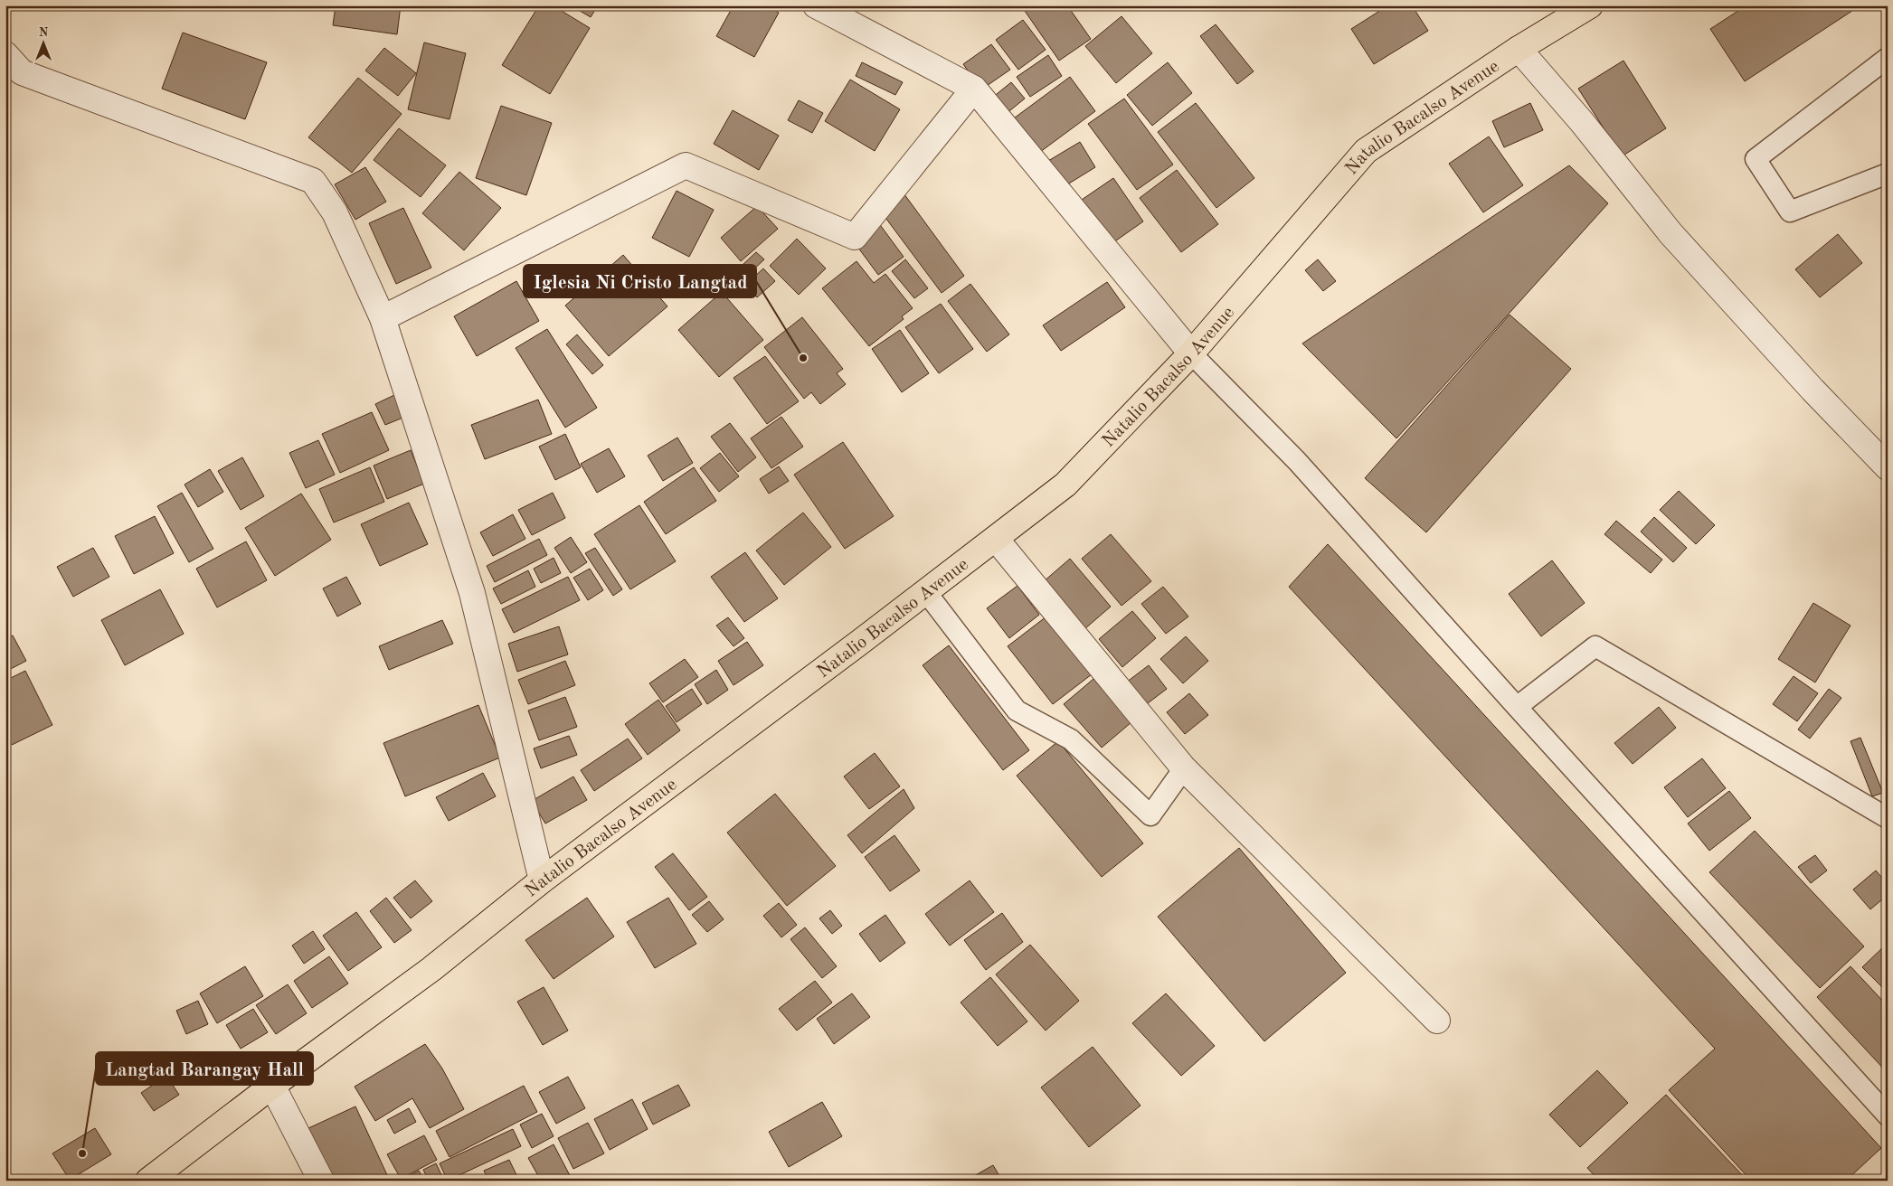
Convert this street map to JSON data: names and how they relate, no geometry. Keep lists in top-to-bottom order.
{
  "streets": {
    "highway": ["Natalio Bacalso Avenue"]
  },
  "places": ["Iglesia Ni Cristo Langtad", "Langtad Barangay Hall"],
  "north": "top"
}
